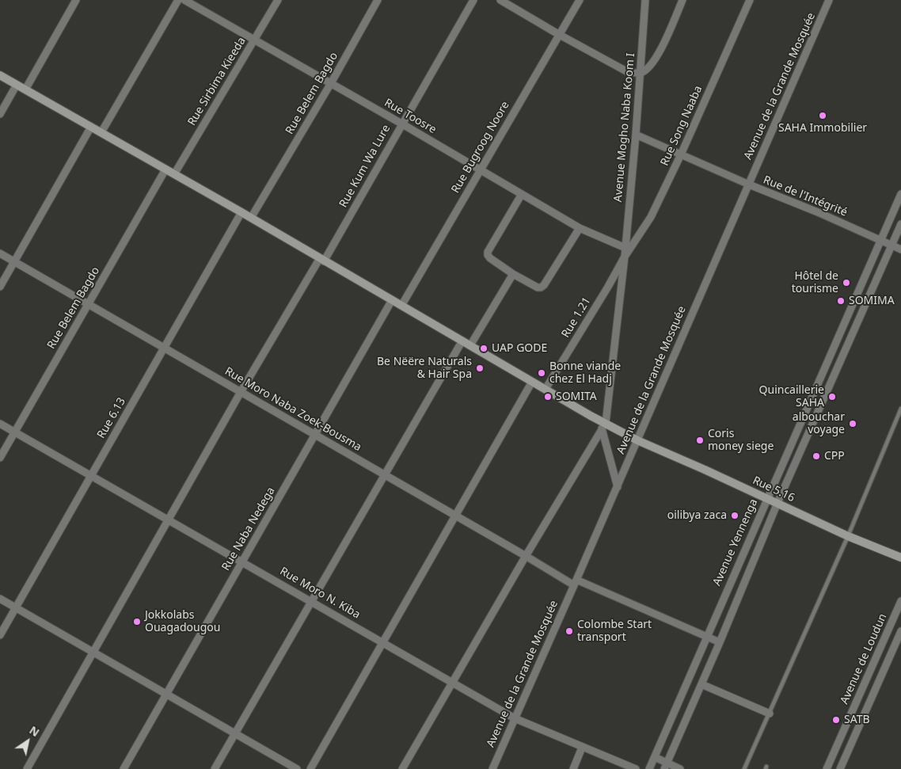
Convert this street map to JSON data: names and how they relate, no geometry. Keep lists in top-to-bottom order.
{
  "streets": {
    "main road": ["Rue 5.16"],
    "street": [
      "Rue Sirbima Kieeda",
      "Avenue de la Grande Mosquée",
      "Rue Belem Bagdo",
      "Rue Toosre",
      "Rue Song Naaba",
      "Avenue Mogho Naba Koom I",
      "Rue Bugroog Noore",
      "Rue Kum Wa Lure",
      "Rue de l'Intégrité",
      "Rue 1.21",
      "Rue Moro Naba Zoek-Bousma",
      "Rue 6.13",
      "Rue Naba Nedega",
      "Avenue Yennenga",
      "Rue Moro N. Kiba",
      "Avenue de Loudun"
    ]
  },
  "crossings": [
    ["Rue Sirbima Kieeda", "Rue Toosre"],
    ["Rue Sirbima Kieeda", "Rue 5.16"],
    ["Avenue de la Grande Mosquée", "Rue de l'Intégrité"],
    ["Avenue de la Grande Mosquée", "Rue Moro Naba Zoek-Bousma"],
    ["Avenue de la Grande Mosquée", "Rue 5.16"],
    ["Avenue de la Grande Mosquée", "Rue Moro N. Kiba"],
    ["Rue Belem Bagdo", "Rue Toosre"],
    ["Rue Belem Bagdo", "Rue Moro Naba Zoek-Bousma"],
    ["Rue Belem Bagdo", "Rue 5.16"],
    ["Rue Belem Bagdo", "Rue Moro N. Kiba"],
    ["Rue Toosre", "Avenue Mogho Naba Koom I"],
    ["Rue Toosre", "Rue Bugroog Noore"],
    ["Rue Toosre", "Rue Kum Wa Lure"],
    ["Rue Song Naaba", "Avenue Mogho Naba Koom I"],
    ["Rue Song Naaba", "Rue de l'Intégrité"],
    ["Rue Song Naaba", "Rue 1.21"],
    ["Avenue Mogho Naba Koom I", "Rue de l'Intégrité"],
    ["Avenue Mogho Naba Koom I", "Rue 1.21"],
    ["Avenue Mogho Naba Koom I", "Rue 5.16"],
    ["Rue Bugroog Noore", "Rue 5.16"],
    ["Rue Kum Wa Lure", "Rue Moro Naba Zoek-Bousma"],
    ["Rue Kum Wa Lure", "Rue 5.16"],
    ["Rue Kum Wa Lure", "Rue Moro N. Kiba"],
    ["Rue de l'Intégrité", "Avenue Yennenga"],
    ["Rue 1.21", "Rue 5.16"],
    ["Rue Moro Naba Zoek-Bousma", "Rue 6.13"],
    ["Rue Moro Naba Zoek-Bousma", "Rue Naba Nedega"],
    ["Rue Moro Naba Zoek-Bousma", "Avenue Yennenga"],
    ["Rue 6.13", "Rue 5.16"],
    ["Rue 6.13", "Rue Moro N. Kiba"],
    ["Rue 5.16", "Rue Naba Nedega"],
    ["Rue 5.16", "Avenue Yennenga"],
    ["Rue Naba Nedega", "Rue Moro N. Kiba"]
  ],
  "places": [
    "SAHA Immobilier",
    "Hôtel de tourisme",
    "SOMIMA",
    "UAP GODE",
    "Be Nëëre Naturals & Hair Spa",
    "Bonne viande chez El Hadj",
    "SOMITA",
    "Quincaillerie SAHA",
    "albouchar voyage",
    "Coris money siege",
    "CPP",
    "oilibya zaca",
    "Jokkolabs Ouagadougou",
    "Colombe Start transport",
    "SATB"
  ],
  "north": "top right"
}
